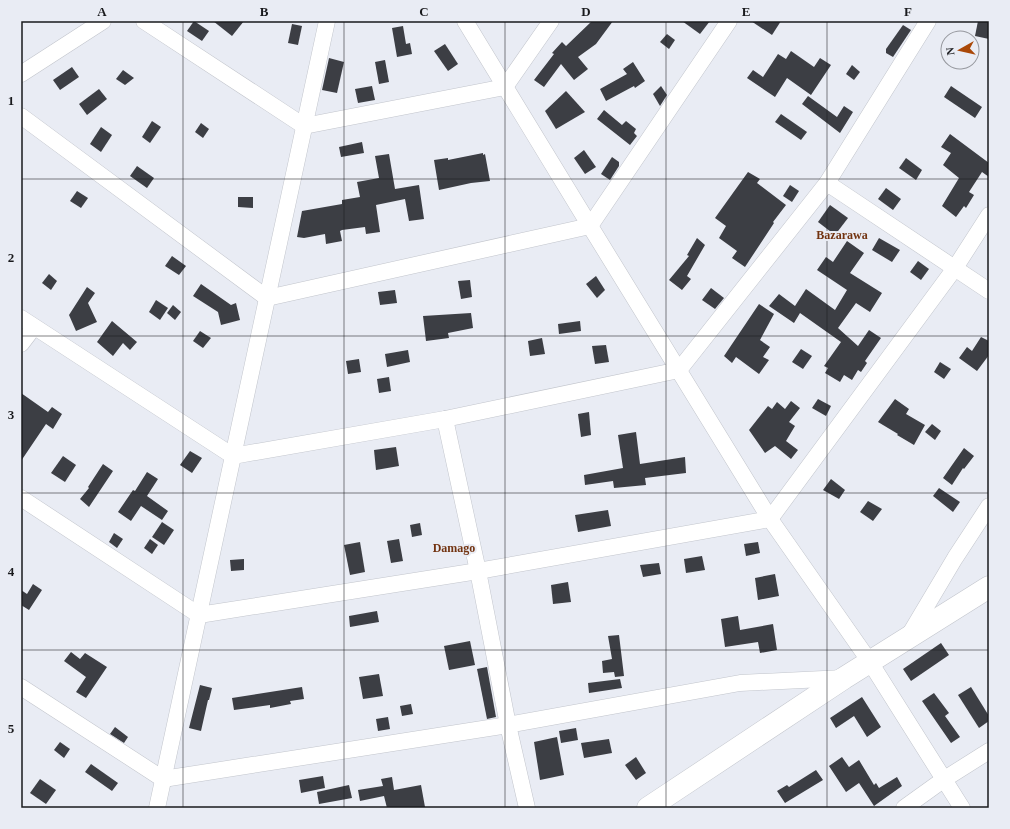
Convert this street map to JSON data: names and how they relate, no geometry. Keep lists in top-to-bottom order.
{
  "districts": ["Bazarawa", "Damago"],
  "north": "left",
  "grid": {
    "columns": [
      "A",
      "B",
      "C",
      "D",
      "E",
      "F"
    ],
    "rows": [
      "1",
      "2",
      "3",
      "4",
      "5"
    ]
  }
}
